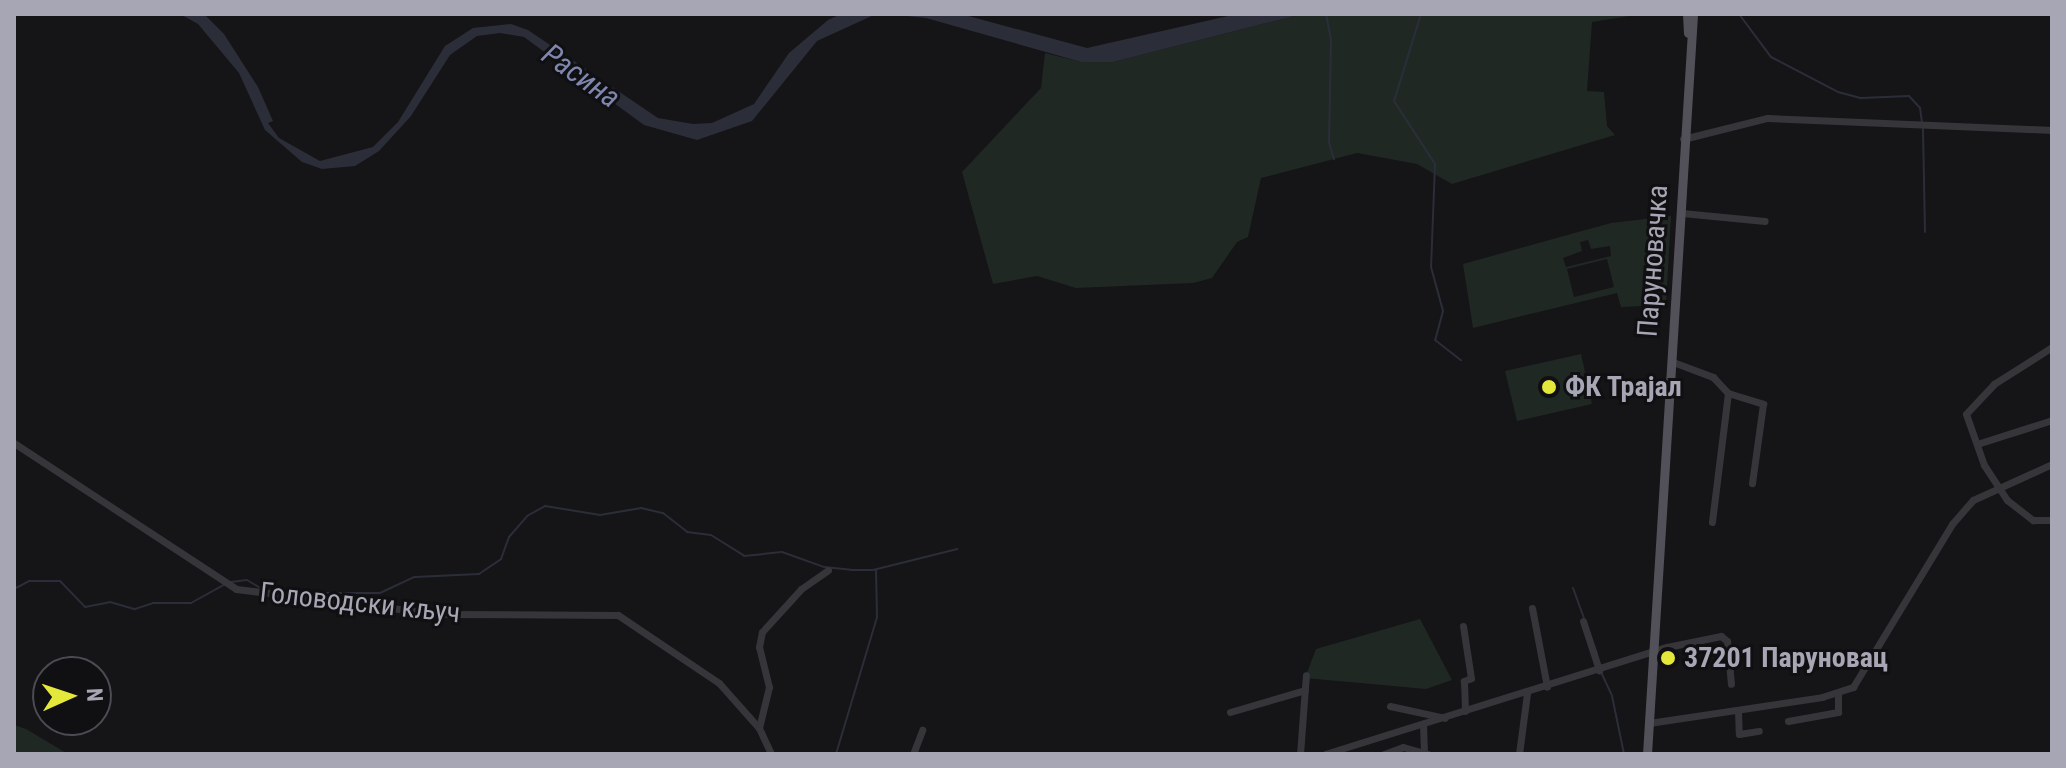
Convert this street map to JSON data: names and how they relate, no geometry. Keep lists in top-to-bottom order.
{
  "streets": {
    "main road": ["Паруновачка"],
    "street": ["Головодски кључ"]
  },
  "water": ["Расина"],
  "places": ["ФК Трајал", "37201 Паруновац"],
  "north": "right"
}
